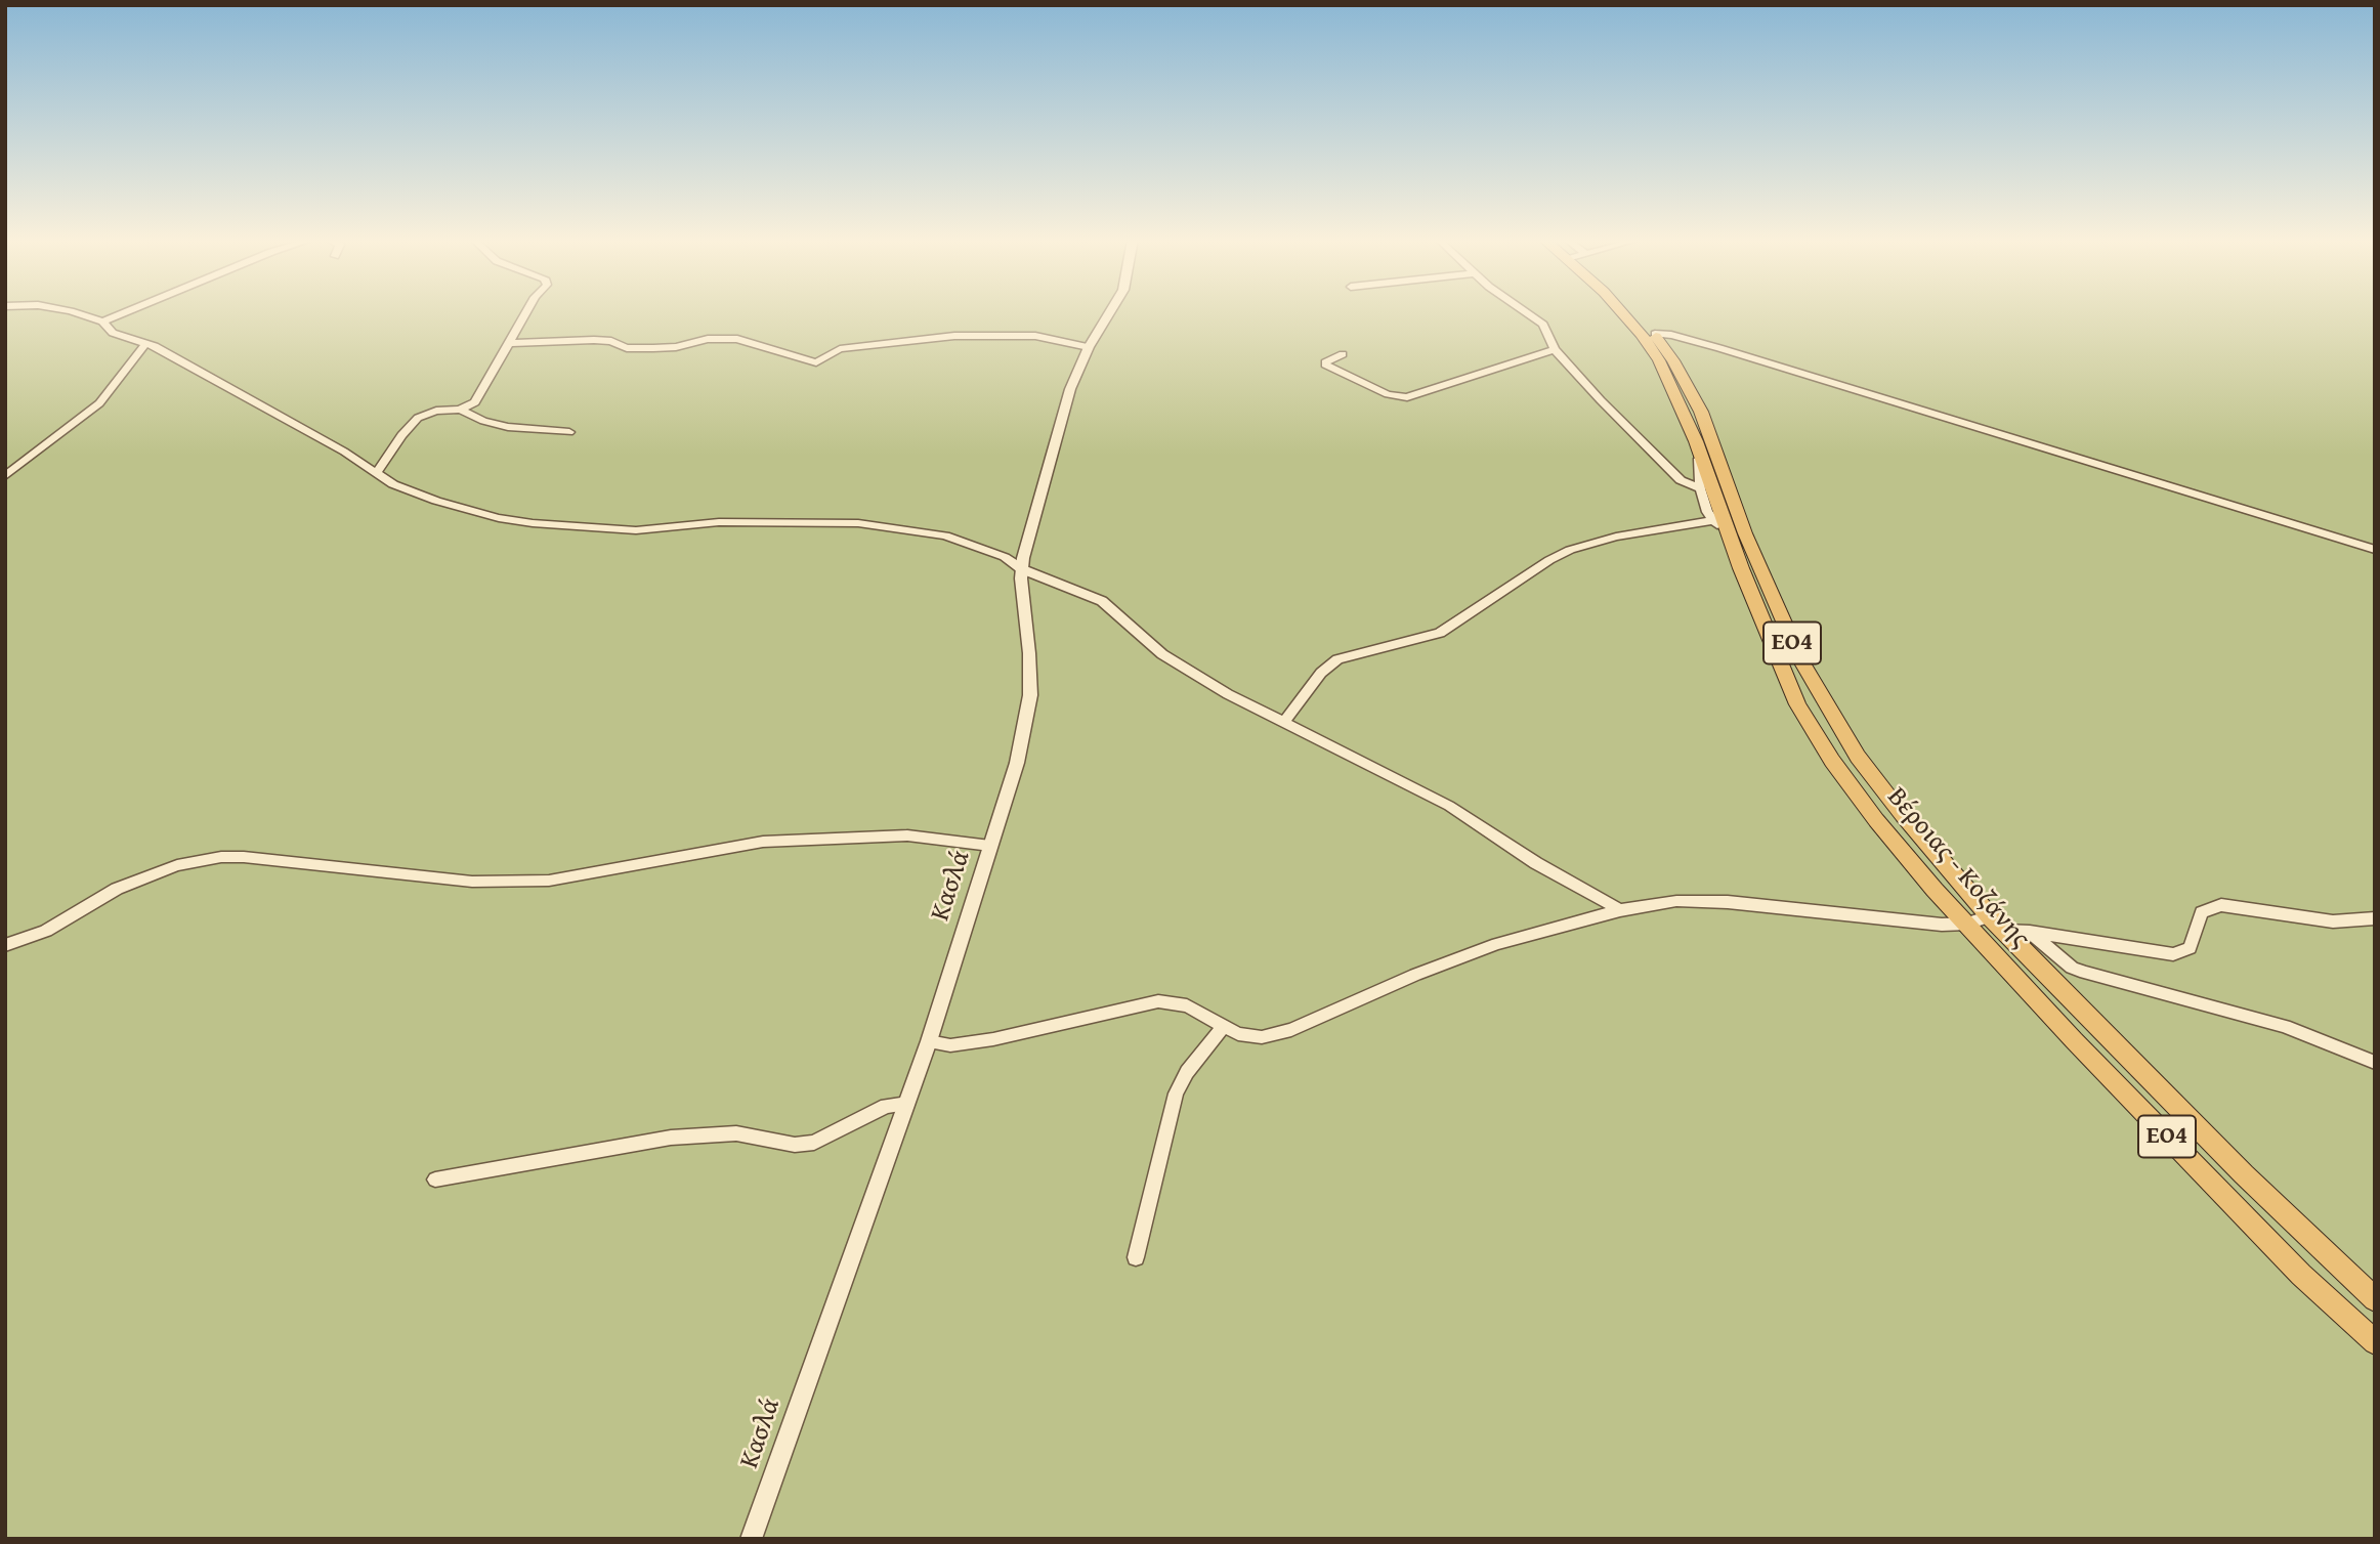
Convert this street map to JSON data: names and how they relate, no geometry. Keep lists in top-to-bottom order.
{
  "streets": {
    "main road": ["ΕΟ4", "Βέροιας - Κοζάνης"],
    "street": ["Κασλά"]
  },
  "crossings": [
    ["ΕΟ4", "Βέροιας - Κοζάνης"]
  ]
}
